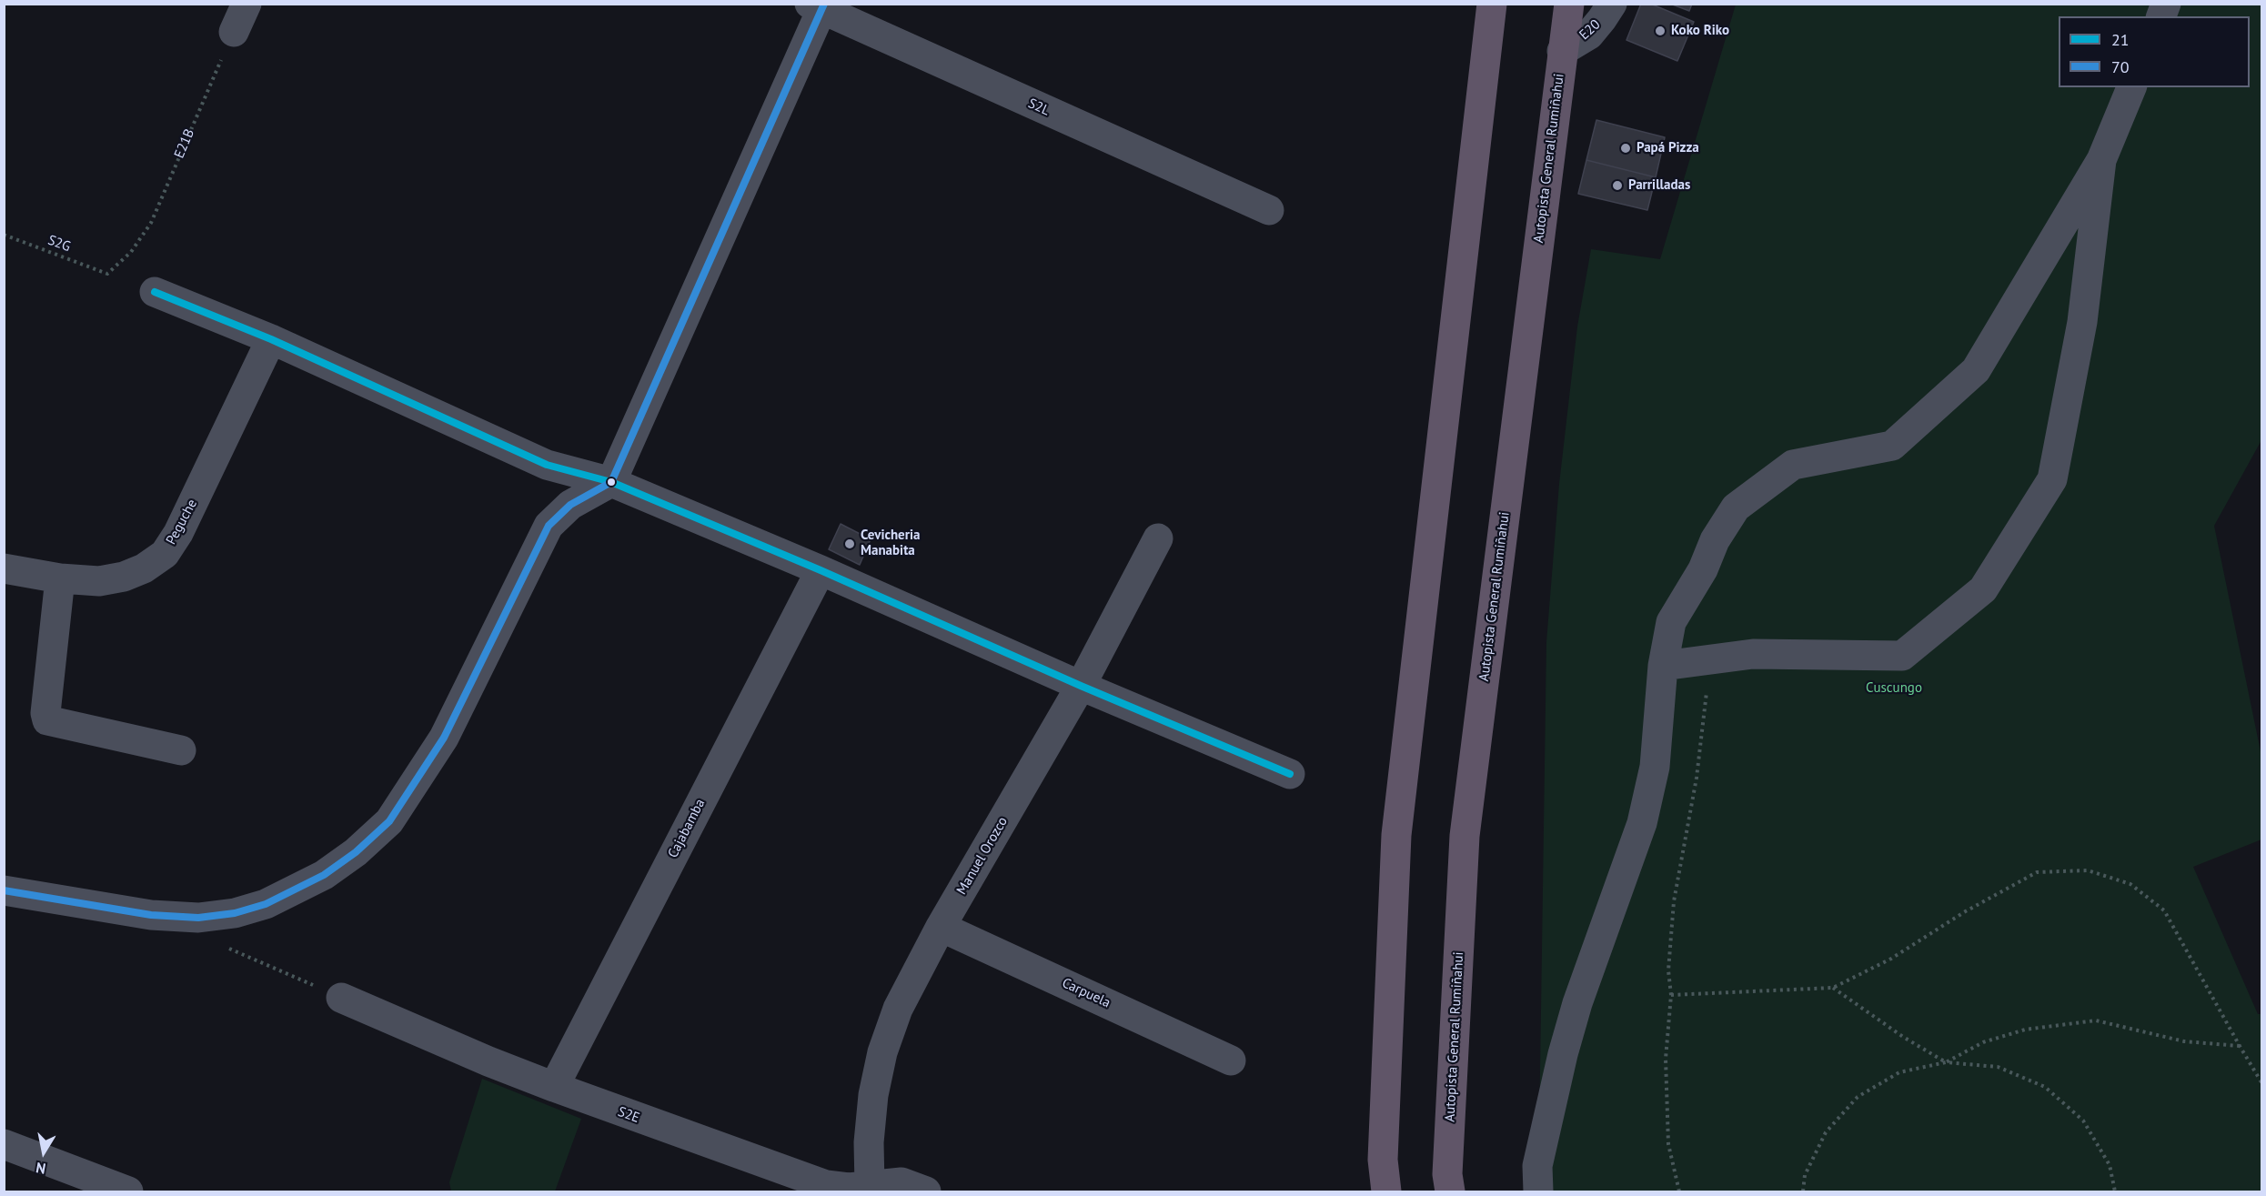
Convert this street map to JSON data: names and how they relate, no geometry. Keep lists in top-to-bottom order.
{
  "streets": {
    "highway": ["Autopista General Rumiñahui"],
    "street": [
      "E20",
      "S2L",
      "Peguche",
      "Cajabamba",
      "Manuel Orozco",
      "Carpuela",
      "S2E"
    ],
    "path": ["E21B", "S2G"]
  },
  "crossings": [
    ["E20", "Autopista General Rumiñahui"],
    ["E21B", "S2G"],
    ["Cajabamba", "S2E"],
    ["Manuel Orozco", "Carpuela"],
    ["Manuel Orozco", "S2E"]
  ],
  "parks": ["Cuscungo"],
  "places": [
    "Koko Riko",
    "Papá Pizza",
    "Parrilladas",
    "Cevicheria Manabita"
  ],
  "lines": ["transit line 70", "transit line 21"],
  "legend": ["21", "70"],
  "north": "bottom"
}
